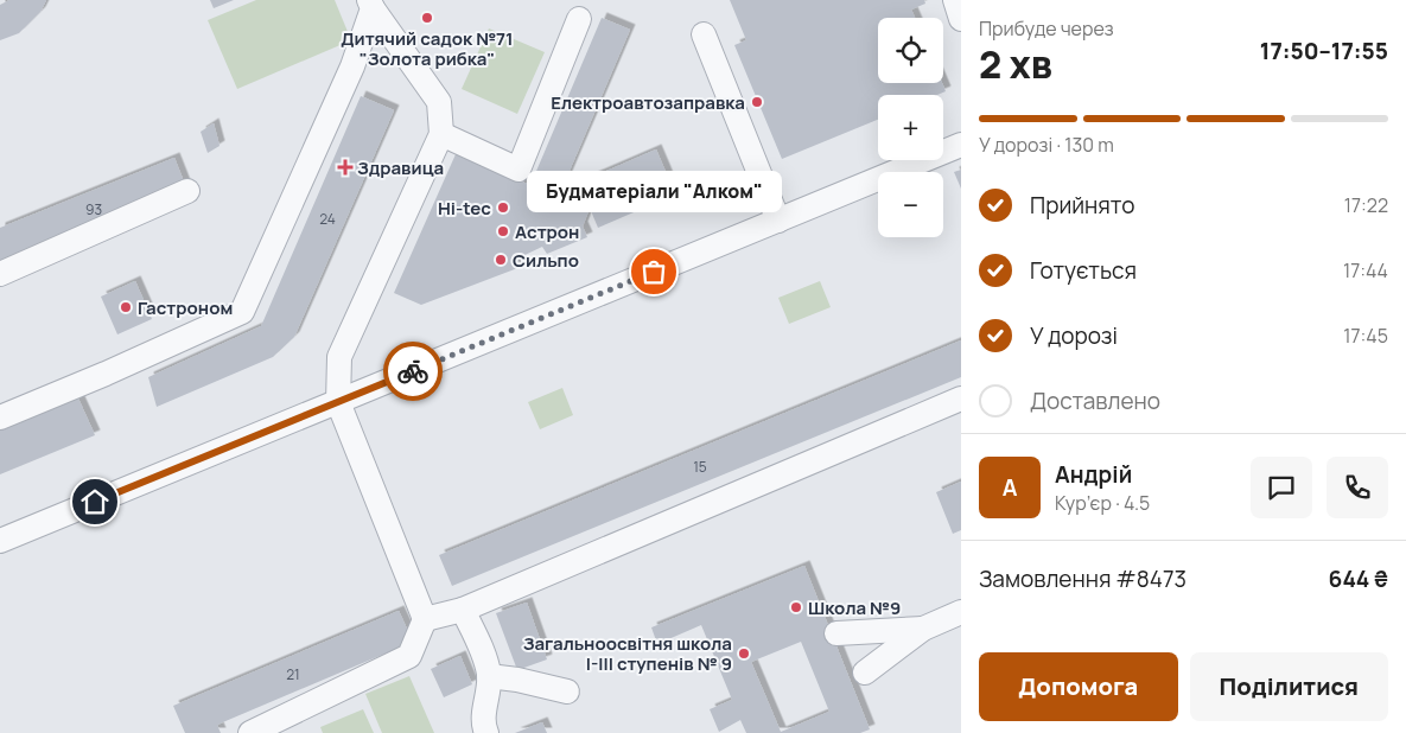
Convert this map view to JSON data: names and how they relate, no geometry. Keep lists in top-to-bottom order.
{
  "places": {
    "other": [
      "Дитячий садок №71 \"Золота рибка\"",
      "Електроавтозаправка",
      "Hi-tec",
      "Астрон",
      "Сильпо",
      "Будматеріали \"Алком\"",
      "Гастроном",
      "Школа №9",
      "Загальноосвітня школа І-ІІІ ступенів № 9"
    ],
    "health": ["Здравица"]
  },
  "house_numbers": [
    "93",
    "24",
    "15",
    "21"
  ],
  "page": {
    "heading": ["2 хв", "Прибуде через", "17:50–17:55"],
    "panel": [
      "Андрій",
      "Кур’єр · 4.5",
      "Замовлення #8473",
      "644 ₴"
    ],
    "map_buttons": ["+", "−"],
    "bar": "У дорозі · 130 m",
    "bubble": "Будматеріали \"Алком\"",
    "list": [
      ["Прийнято", "17:22"],
      ["Готується", "17:44"],
      ["У дорозі", "17:45"],
      "Доставлено"
    ],
    "round": "А",
    "buttons": ["Допомога", "Поділитися"]
  }
}
